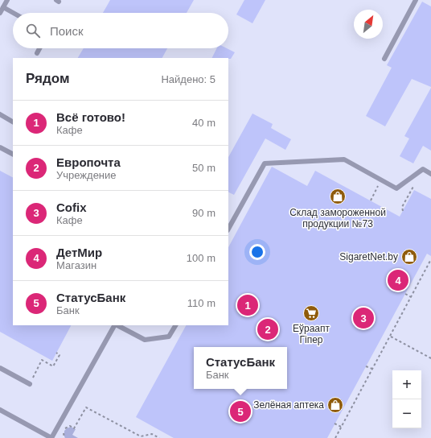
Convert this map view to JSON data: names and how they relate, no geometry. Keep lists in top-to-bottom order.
{
  "places": {
    "shop": ["Склад замороженной продукции №73", "SigaretNet.by", "Зелёная аптека"],
    "supermarket": ["Еўраапт Гіпер"]
  },
  "north": "top right",
  "page": {
    "search": "Поиск",
    "heading": ["Рядом", "Найдено: 5"],
    "list": [
      {
        "mark": "1",
        "name": "Всё готово!",
        "note": "Кафе",
        "value": "40 m"
      },
      {
        "mark": "2",
        "name": "Европочта",
        "note": "Учреждение",
        "value": "50 m"
      },
      {
        "mark": "3",
        "name": "Cofix",
        "note": "Кафе",
        "value": "90 m"
      },
      {
        "mark": "4",
        "name": "ДетМир",
        "note": "Магазин",
        "value": "100 m"
      },
      {
        "mark": "5",
        "name": "СтатусБанк",
        "note": "Банк",
        "value": "110 m"
      }
    ],
    "pins": [
      "4",
      "1",
      "3",
      "2",
      "5"
    ],
    "popup": ["СтатусБанк", "Банк"],
    "map_buttons": ["+", "−"]
  }
}
